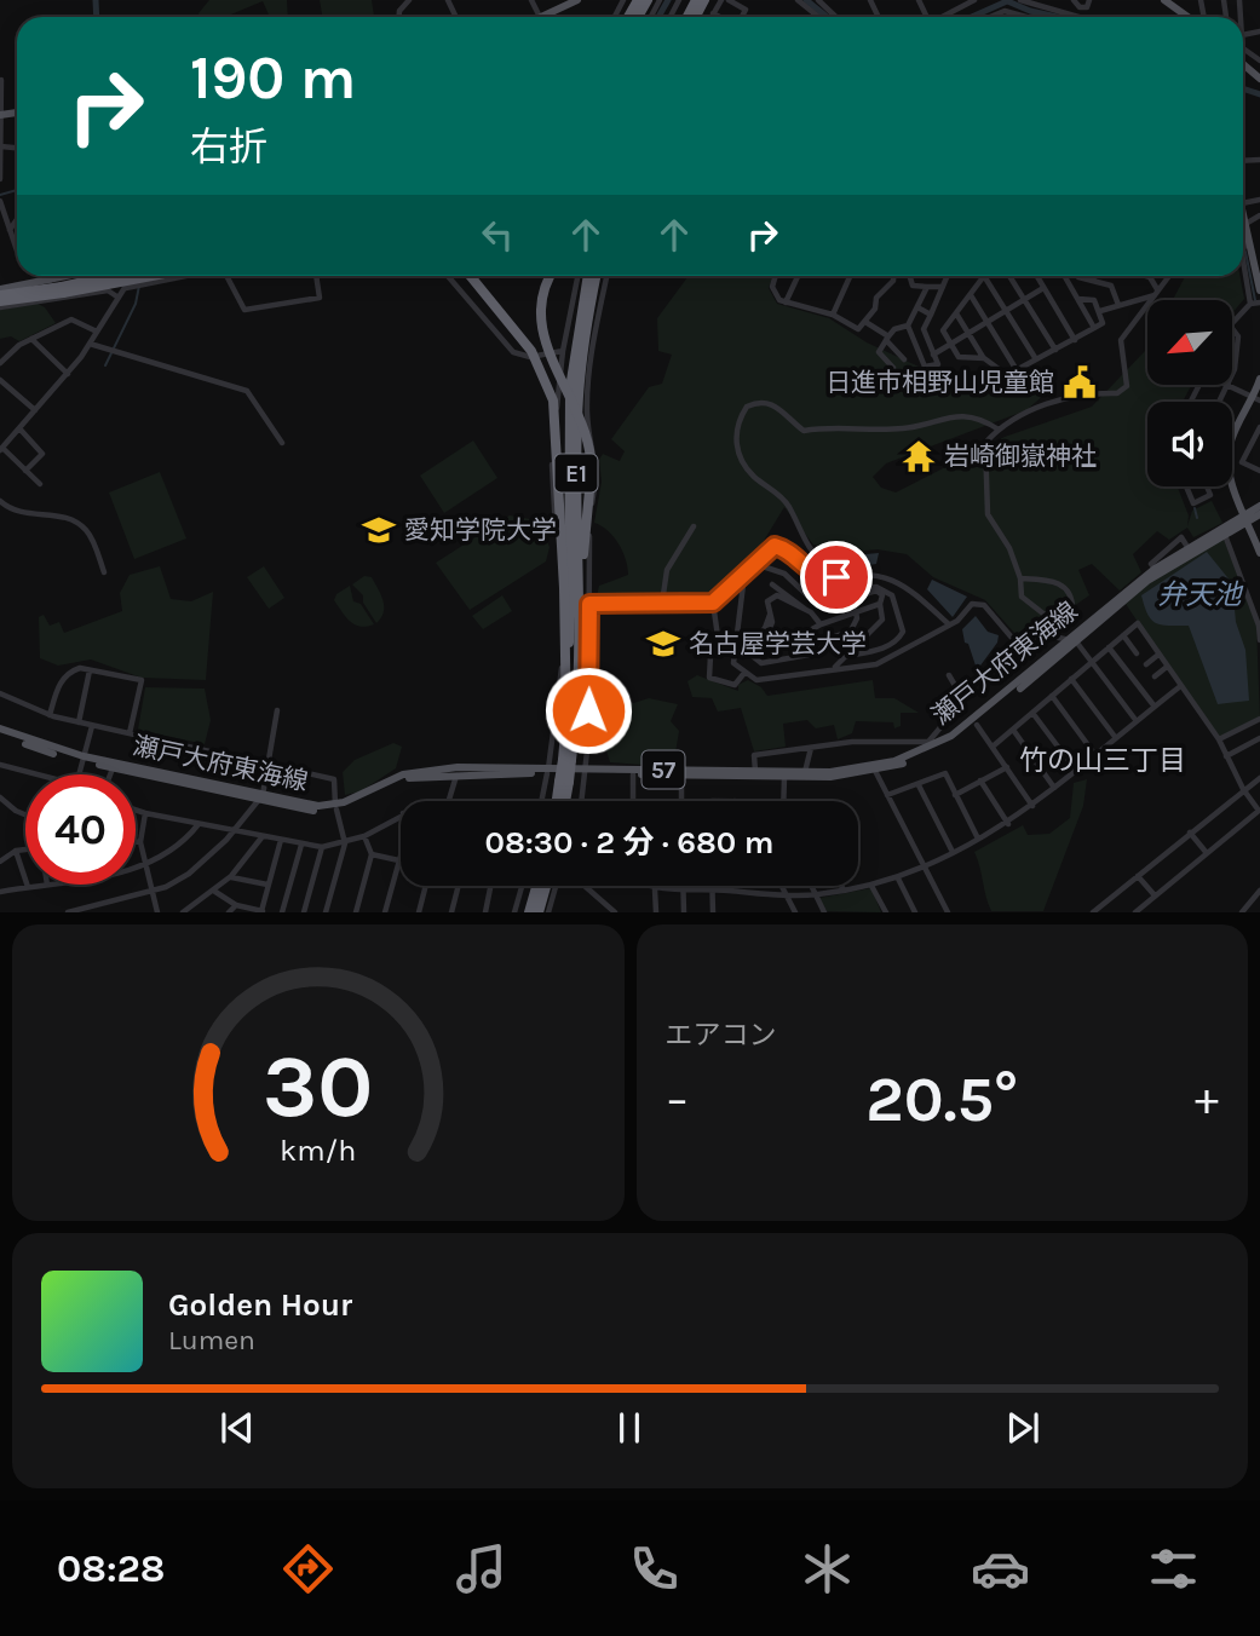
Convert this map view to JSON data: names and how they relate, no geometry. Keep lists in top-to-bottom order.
{
  "streets": {
    "highway": ["E1"],
    "main road": ["瀬戸大府東海線", "57"]
  },
  "districts": ["竹の山三丁目"],
  "water": ["弁天池"],
  "places": {
    "public building": ["日進市相野山児童館"],
    "temple": ["岩崎御嶽神社"],
    "school or university": ["愛知学院大学", "名古屋学芸大学"]
  },
  "north": "bottom left",
  "page": {
    "turn": ["190 m", "右折"],
    "limit": "40",
    "trip": "08:30 · 2 分 · 680 m",
    "tile": "エアコン",
    "heat": ["−", "20.5°", "+"],
    "song": ["Golden Hour", "Lumen"],
    "tabs": "08:28",
    "gauge": ["30", "km/h"]
  }
}
